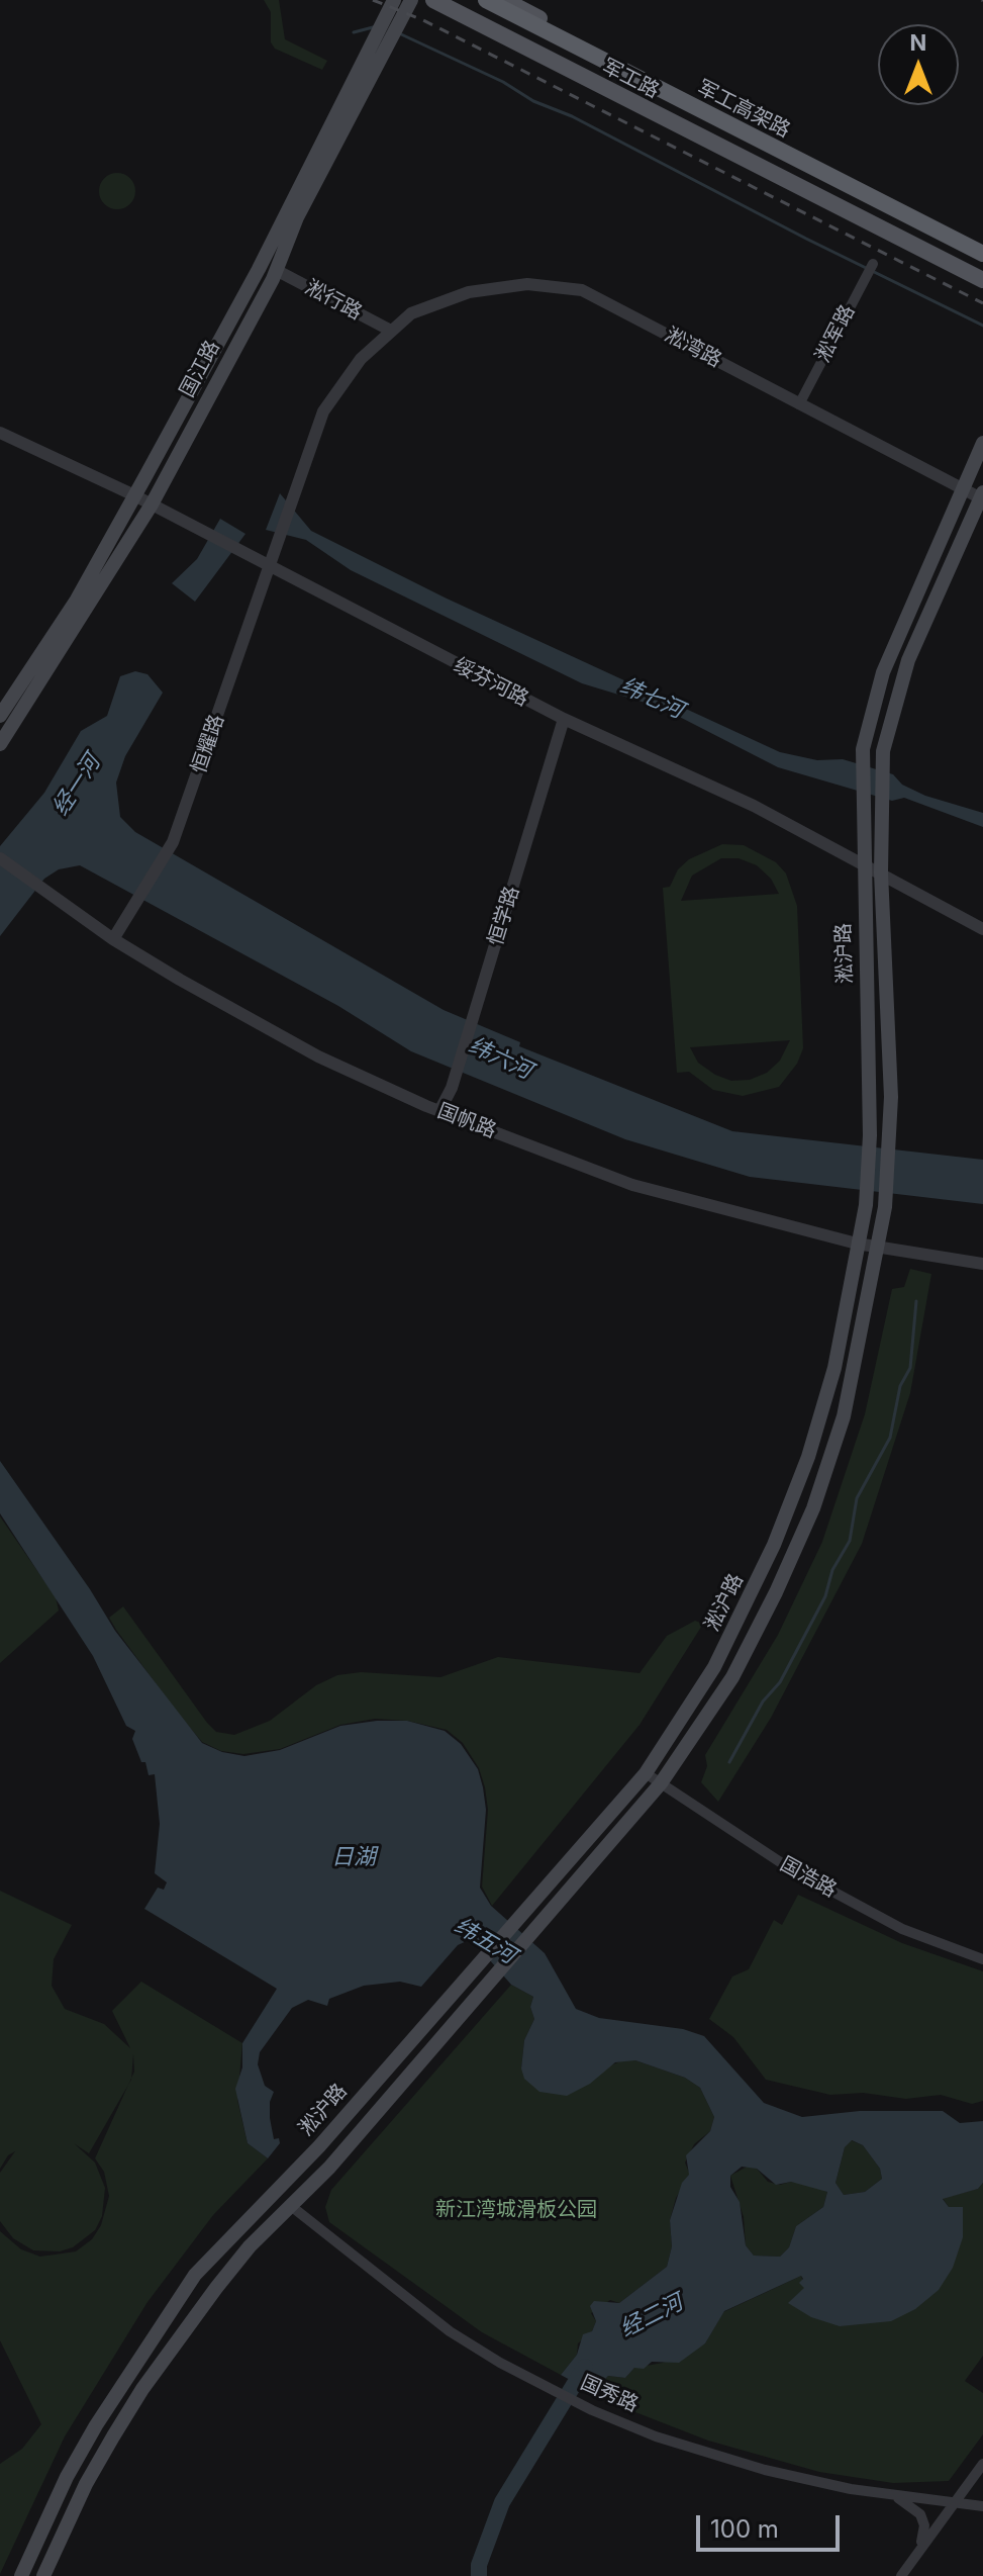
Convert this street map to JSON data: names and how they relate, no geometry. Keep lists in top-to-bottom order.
{
  "streets": {
    "highway": ["军工高架路"],
    "main road": [
      "军工路",
      "国江路",
      "淞沪路",
      "国秀路"
    ],
    "street": [
      "淞行路",
      "淞军路",
      "淞湾路",
      "绥芬河路",
      "恒耀路",
      "恒学路",
      "国帆路",
      "国浩路"
    ]
  },
  "crossings": [
    ["淞行路", "淞湾路"],
    ["淞行路", "国江路"],
    ["淞行路", "恒耀路"],
    ["淞军路", "淞湾路"],
    ["淞湾路", "恒耀路"],
    ["淞湾路", "淞沪路"],
    ["国江路", "绥芬河路"],
    ["绥芬河路", "恒耀路"],
    ["绥芬河路", "恒学路"],
    ["绥芬河路", "淞沪路"],
    ["恒耀路", "国帆路"],
    ["恒学路", "国帆路"],
    ["淞沪路", "国帆路"],
    ["淞沪路", "国浩路"],
    ["淞沪路", "国秀路"]
  ],
  "water": [
    "纬七河",
    "经一河",
    "纬六河",
    "日湖",
    "纬五河",
    "经二河"
  ],
  "parks": ["新江湾城滑板公园"],
  "scale_bar": "100 m",
  "north": "top"
}
